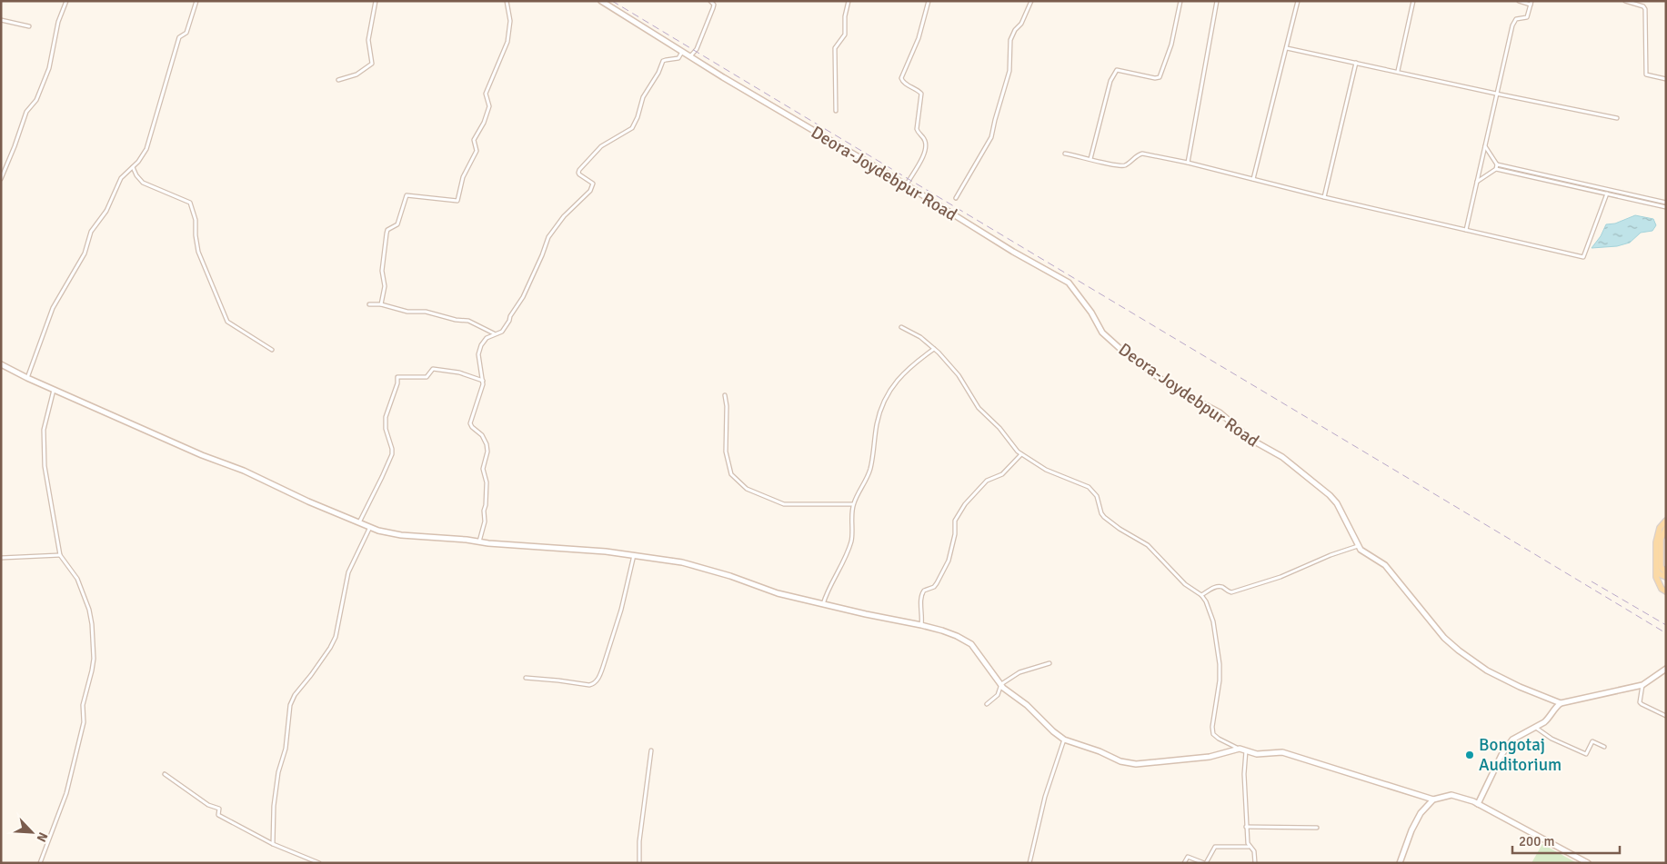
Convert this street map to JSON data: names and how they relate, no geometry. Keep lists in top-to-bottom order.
{
  "streets": {
    "street": ["Deora-Joydebpur Road"]
  },
  "places": ["Bongotaj Auditorium"],
  "scale_bar": "200 m",
  "north": "bottom right"
}
